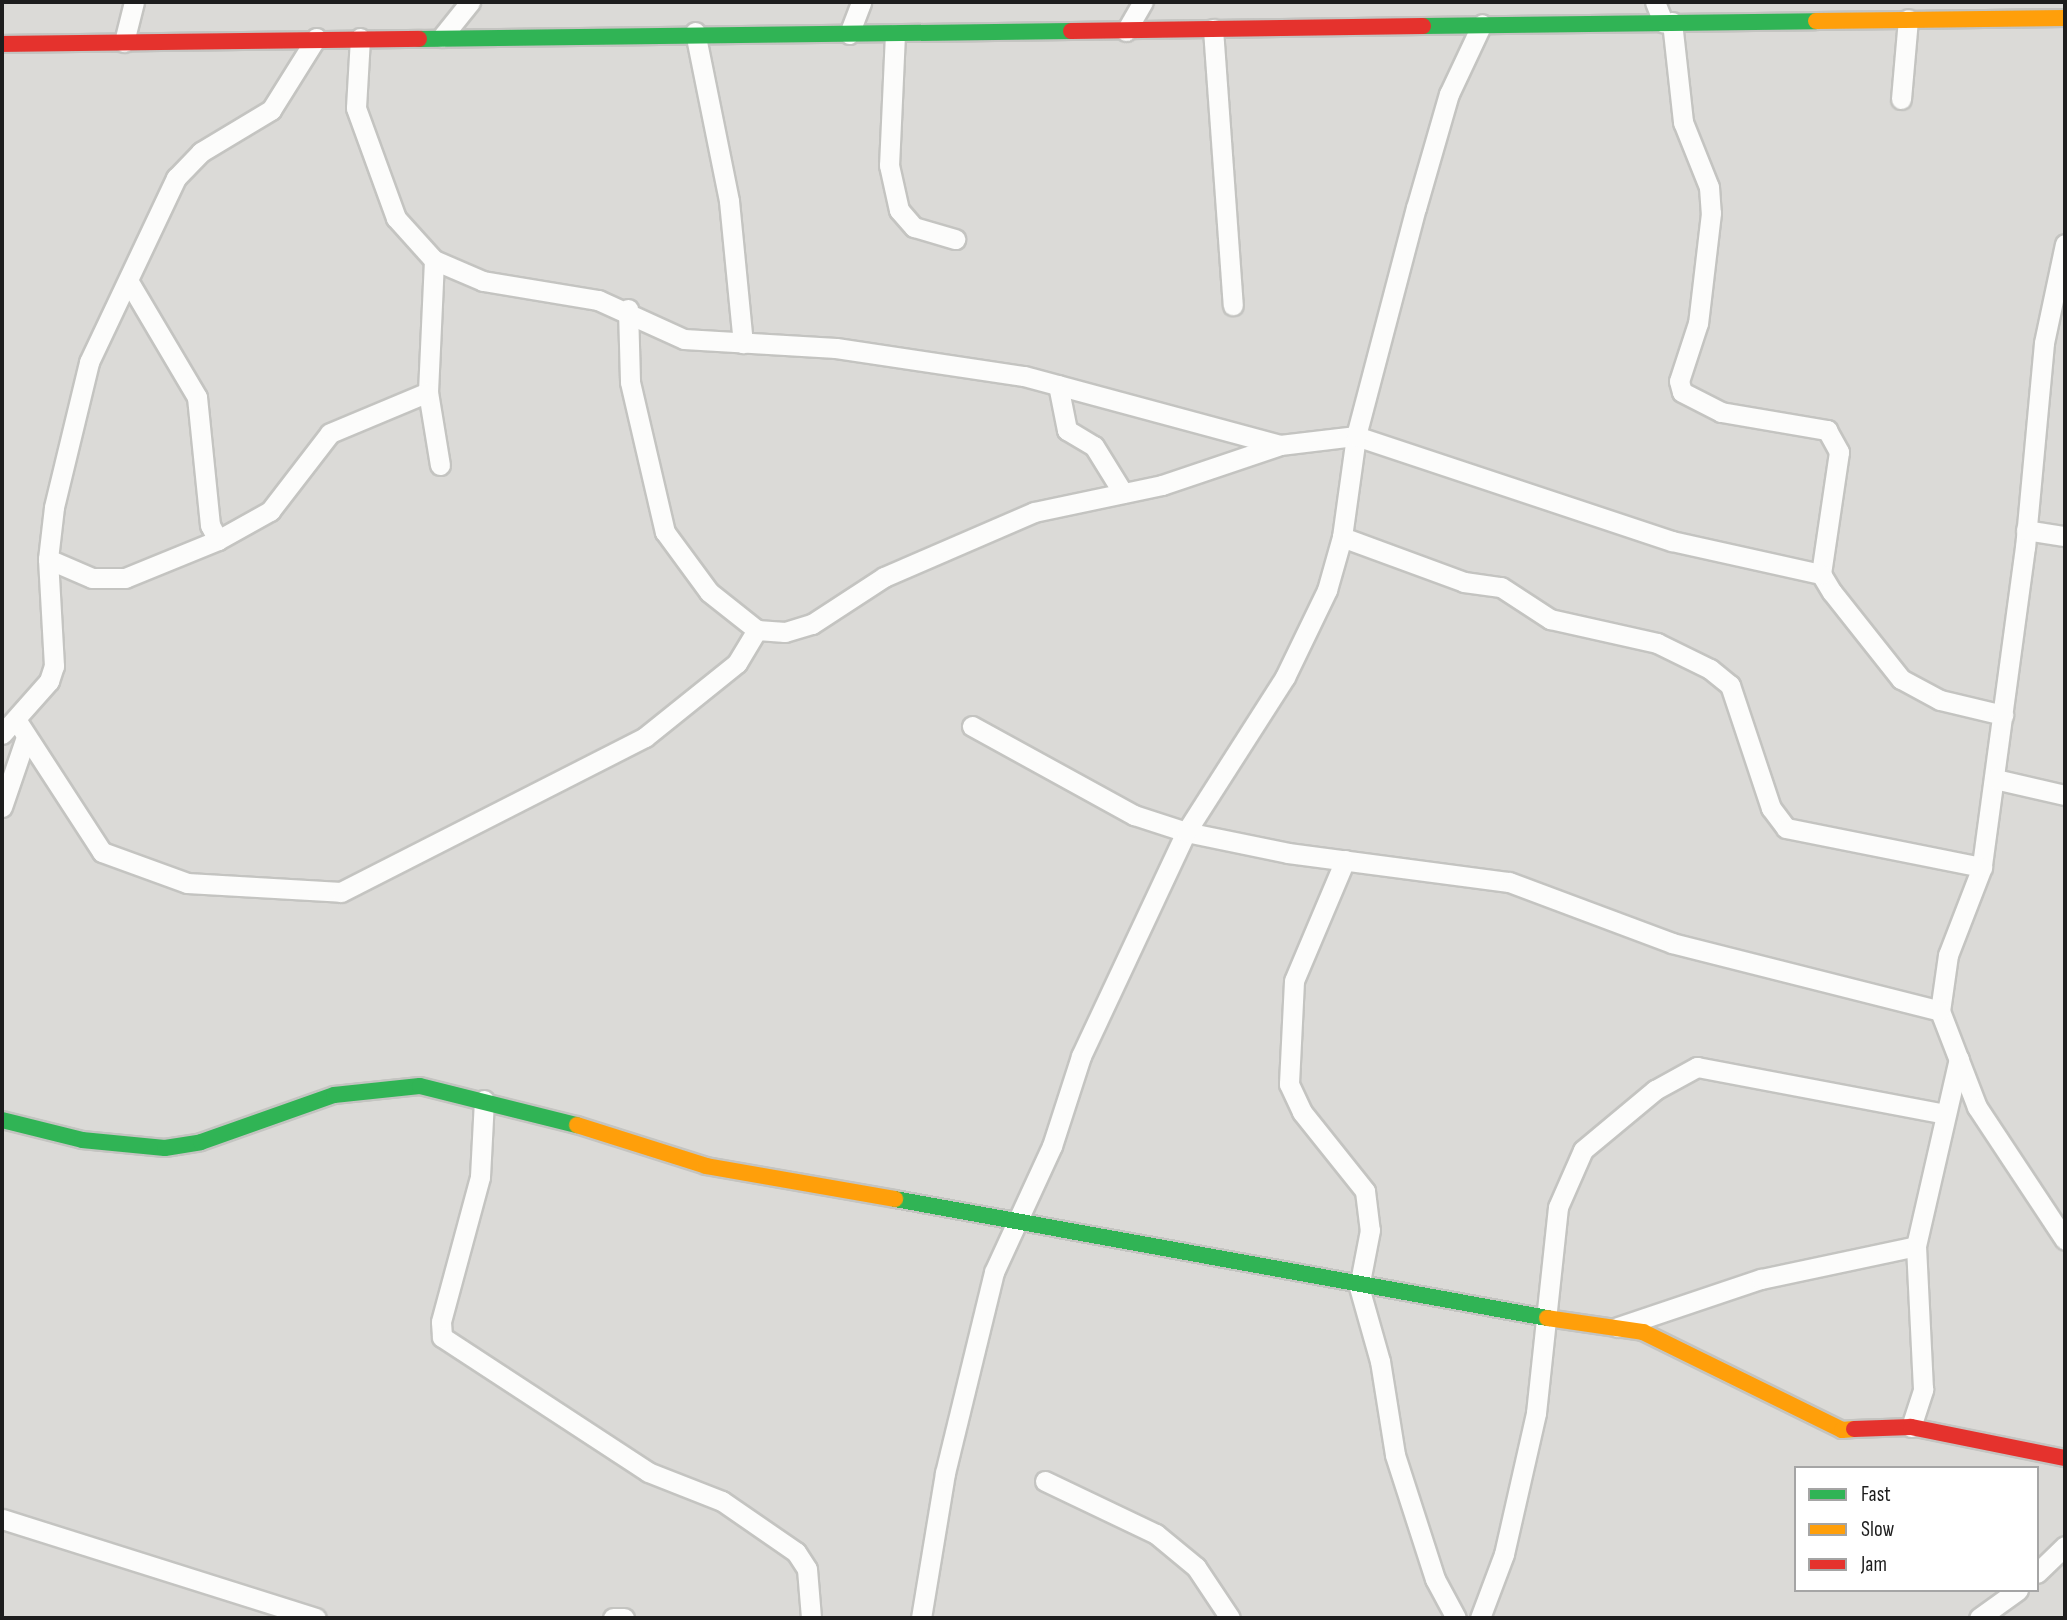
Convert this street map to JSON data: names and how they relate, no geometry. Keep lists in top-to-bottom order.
{
  "legend": ["Fast", "Slow", "Jam"]
}
